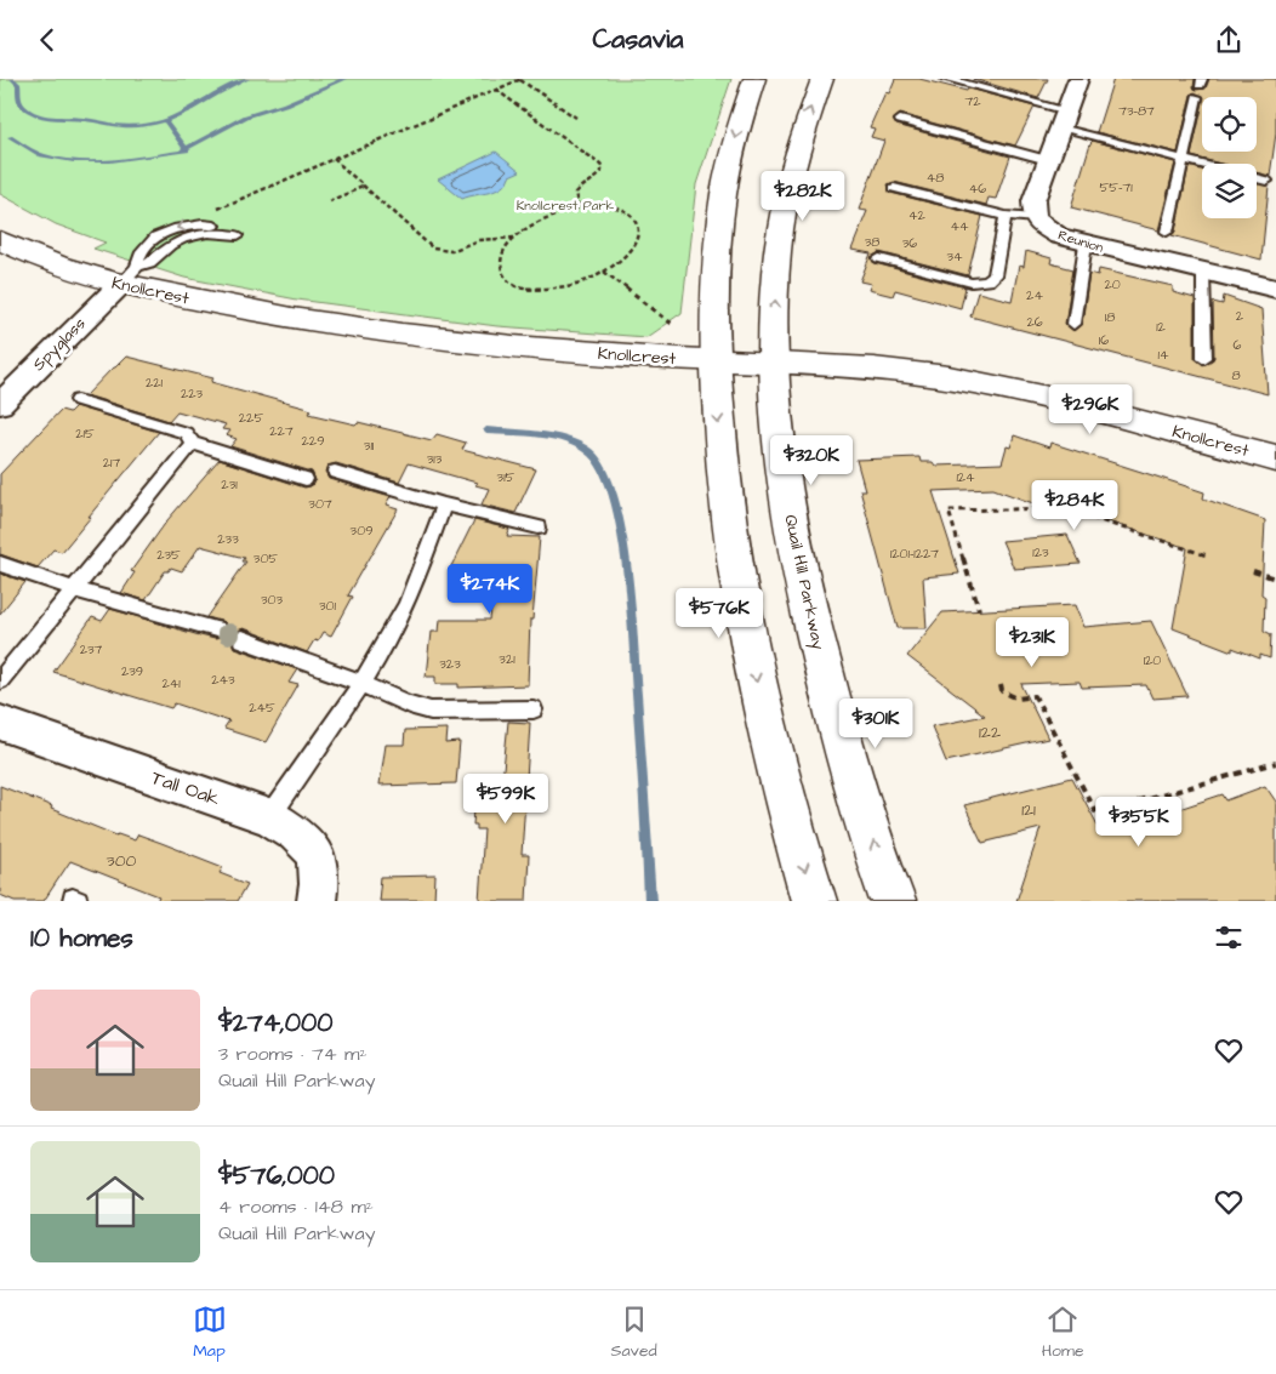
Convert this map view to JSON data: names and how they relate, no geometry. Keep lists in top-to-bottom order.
{
  "streets": {
    "main road": ["Knollcrest", "Quail Hill Parkway"],
    "street": ["Reunion", "Spyglass", "Tall Oak"]
  },
  "crossings": [
    ["Knollcrest", "Spyglass"],
    ["Knollcrest", "Quail Hill Parkway"]
  ],
  "parks": ["Knollcrest Park"],
  "house_numbers": [
    "72",
    "73-87",
    "48",
    "55-71",
    "46",
    "42",
    "44",
    "38",
    "36",
    "34",
    "20",
    "24",
    "2",
    "18",
    "26",
    "12",
    "16",
    "6",
    "14",
    "8",
    "221",
    "223",
    "225",
    "227",
    "215",
    "229",
    "311",
    "313",
    "217",
    "315",
    "124",
    "231",
    "307",
    "309",
    "233",
    "123",
    "1201-1227",
    "235",
    "305",
    "303",
    "301",
    "237",
    "321",
    "120",
    "323",
    "239",
    "243",
    "241",
    "245",
    "122",
    "121",
    "300"
  ],
  "page": {
    "header": "Casavia",
    "price": [
      "$282K",
      "$296K",
      "$320K",
      "$284K",
      "$274K",
      "$576K",
      "$231K",
      "$301K",
      "$599K",
      "$355K"
    ],
    "heading": "10 homes",
    "list": [
      {
        "name": "$274,000",
        "note": "3 rooms · 74 m² · Quail Hill Parkway"
      },
      {
        "name": "$576,000",
        "note": "4 rooms · 148 m² · Quail Hill Parkway"
      }
    ],
    "tabs": ["Map", "Saved", "Home"]
  }
}
